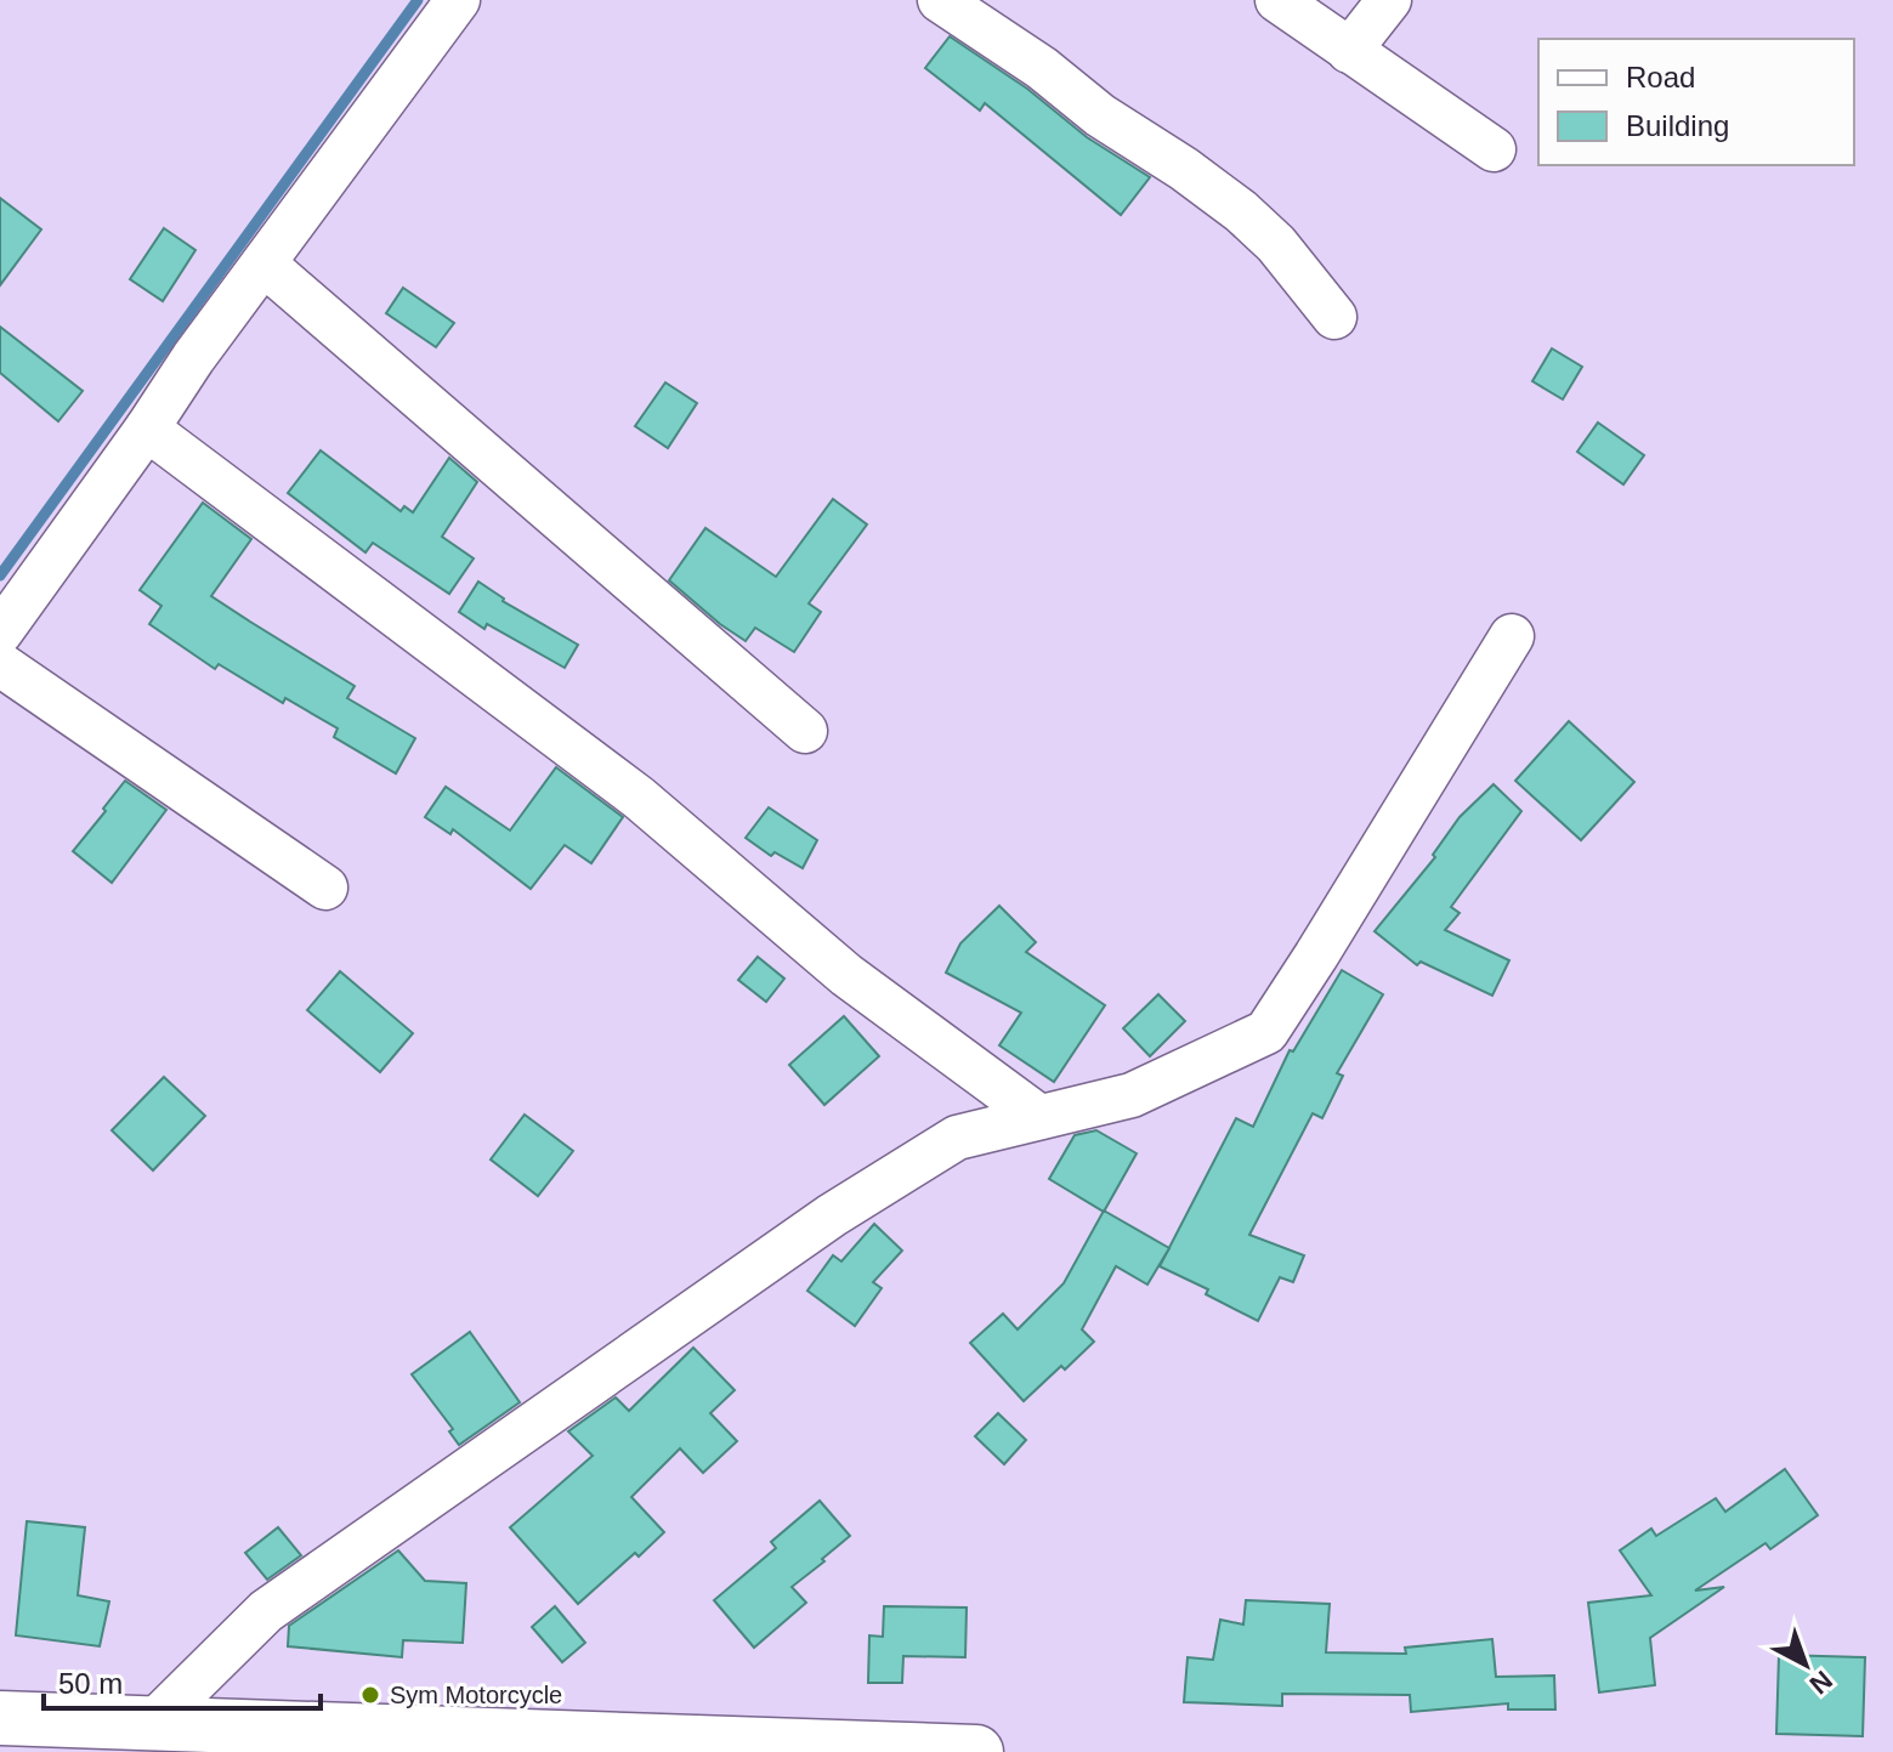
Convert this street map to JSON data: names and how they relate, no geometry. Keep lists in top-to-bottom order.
{
  "places": ["Sym Motorcycle"],
  "legend": ["Road", "Building"],
  "scale_bar": "50 m",
  "north": "bottom right"
}
